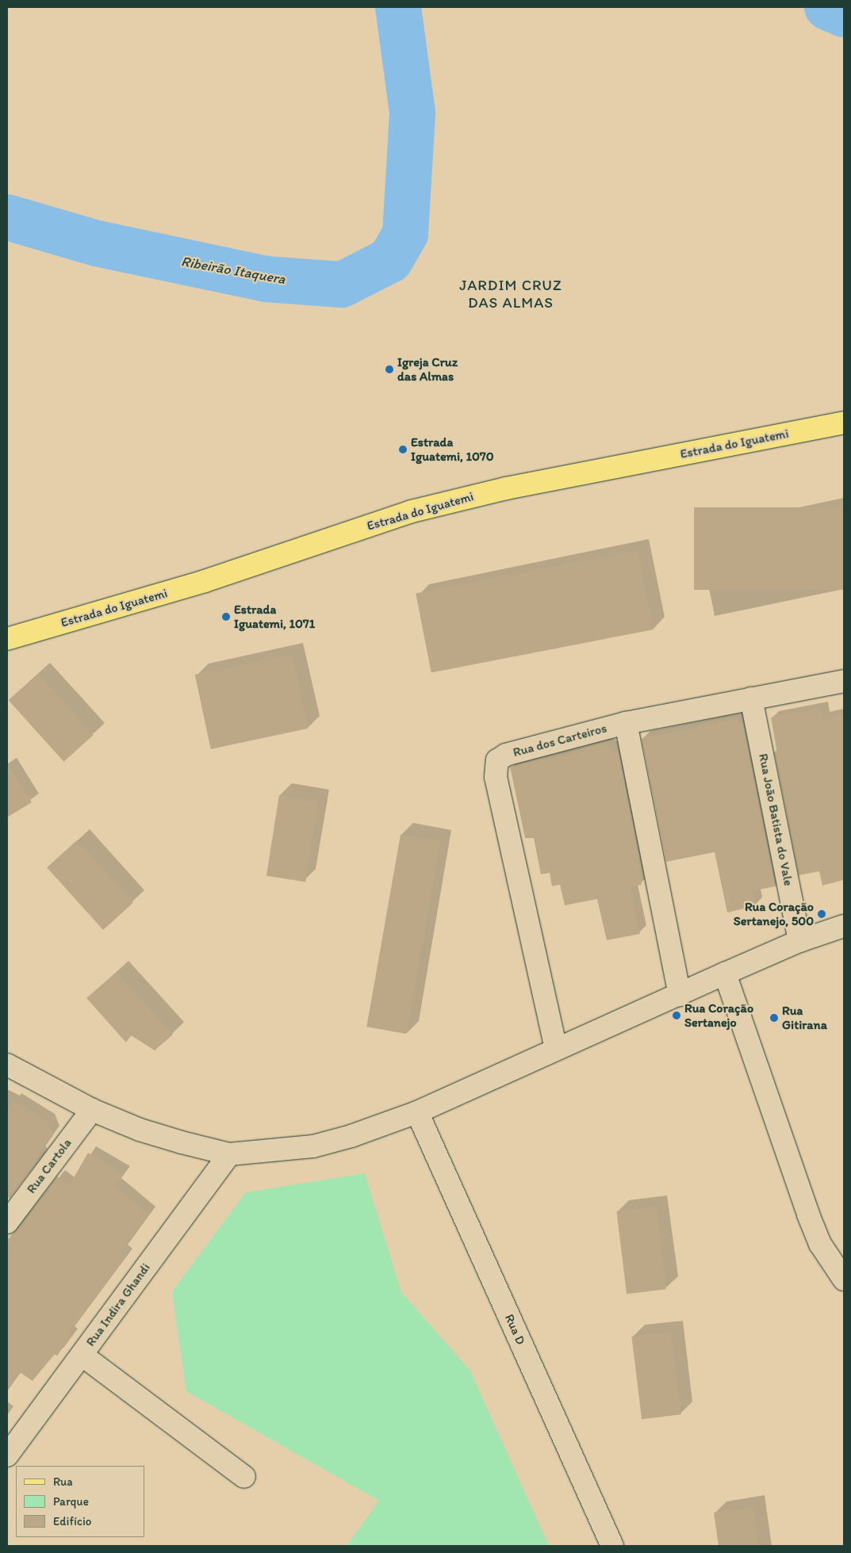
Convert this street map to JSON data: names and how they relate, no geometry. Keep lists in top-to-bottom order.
{
  "streets": {
    "main road": ["Estrada do Iguatemi"],
    "street": [
      "Rua dos Carteiros",
      "Rua João Batista do Vale",
      "Rua Cartola",
      "Rua Indira Ghandi",
      "Rua D"
    ]
  },
  "crossings": [
    ["Rua dos Carteiros", "Rua João Batista do Vale"]
  ],
  "districts": ["JARDIM CRUZ DAS ALMAS"],
  "water": ["Ribeirão Itaquera"],
  "places": [
    "Igreja Cruz das Almas",
    "Estrada Iguatemi, 1070",
    "Estrada Iguatemi, 1071",
    "Rua Coração Sertanejo, 500",
    "Rua Coração Sertanejo",
    "Rua Gitirana"
  ],
  "legend": ["Rua", "Parque", "Edifício"]
}
